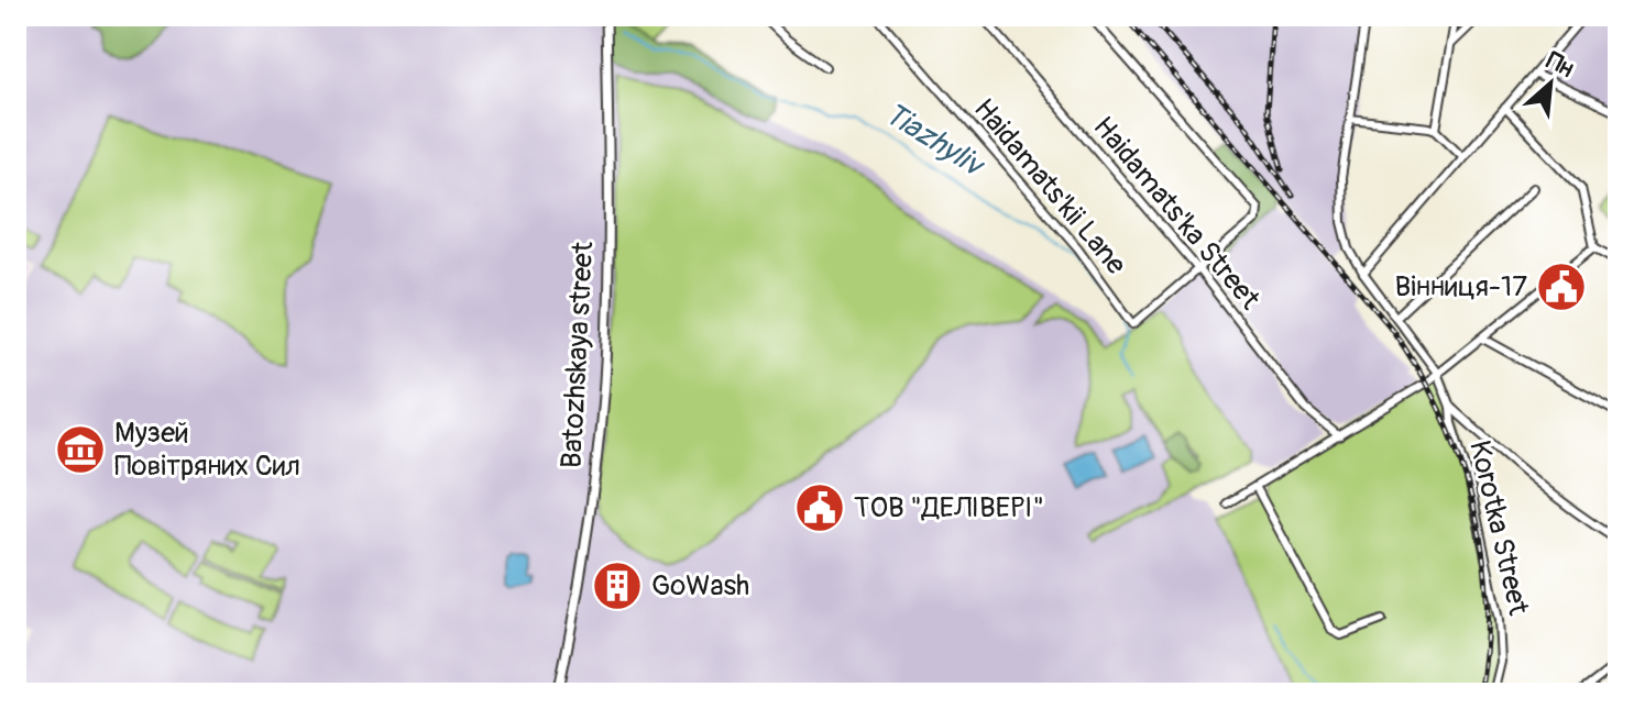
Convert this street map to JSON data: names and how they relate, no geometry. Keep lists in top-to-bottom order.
{
  "streets": {
    "street": [
      "Haidamats'kii Lane",
      "Haidamats'ka Street",
      "Batozhskaya street",
      "Korotka Street"
    ]
  },
  "crossings": [
    ["Haidamats'kii Lane", "Haidamats'ka Street"]
  ],
  "water": ["Tiazhyliv"],
  "places": {
    "public building": ["Вінниця-17", "ТОВ \"ДЕЛІВЕРІ\""],
    "museum": ["Музей Повітряних Сил"],
    "building": ["GoWash"]
  },
  "north": "top right"
}
